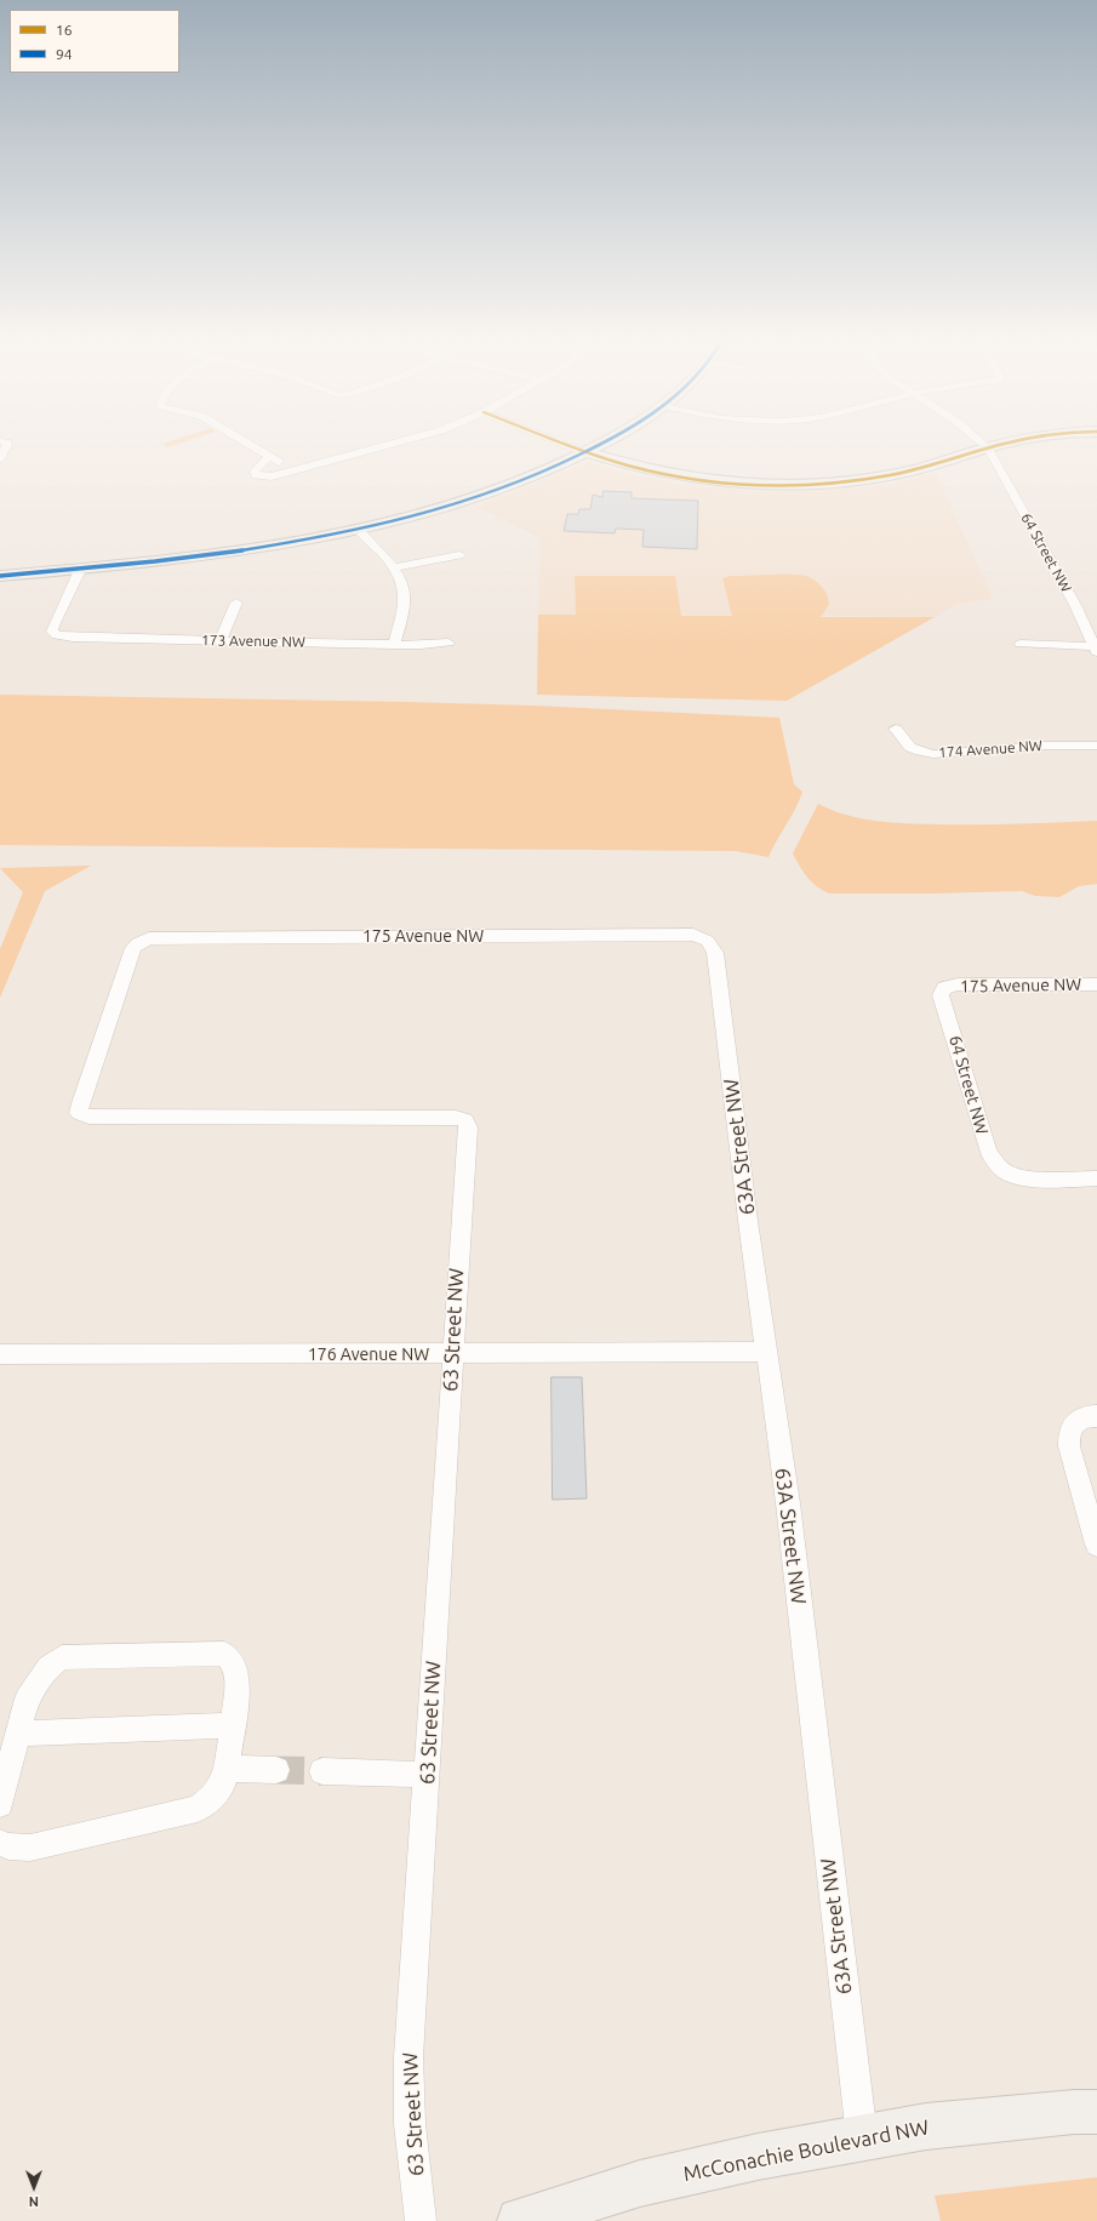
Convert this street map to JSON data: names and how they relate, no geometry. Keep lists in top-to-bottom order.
{
  "streets": {
    "street": [
      "64 Street NW",
      "173 Avenue NW",
      "174 Avenue NW",
      "175 Avenue NW",
      "63A Street NW",
      "63 Street NW",
      "176 Avenue NW",
      "McConachie Boulevard NW"
    ]
  },
  "crossings": [
    ["64 Street NW", "175 Avenue NW"],
    ["175 Avenue NW", "63A Street NW"],
    ["175 Avenue NW", "63 Street NW"],
    ["63A Street NW", "176 Avenue NW"],
    ["63A Street NW", "McConachie Boulevard NW"],
    ["63 Street NW", "176 Avenue NW"]
  ],
  "lines": ["transit line 16", "transit line 94"],
  "legend": ["16", "94"],
  "north": "bottom"
}
